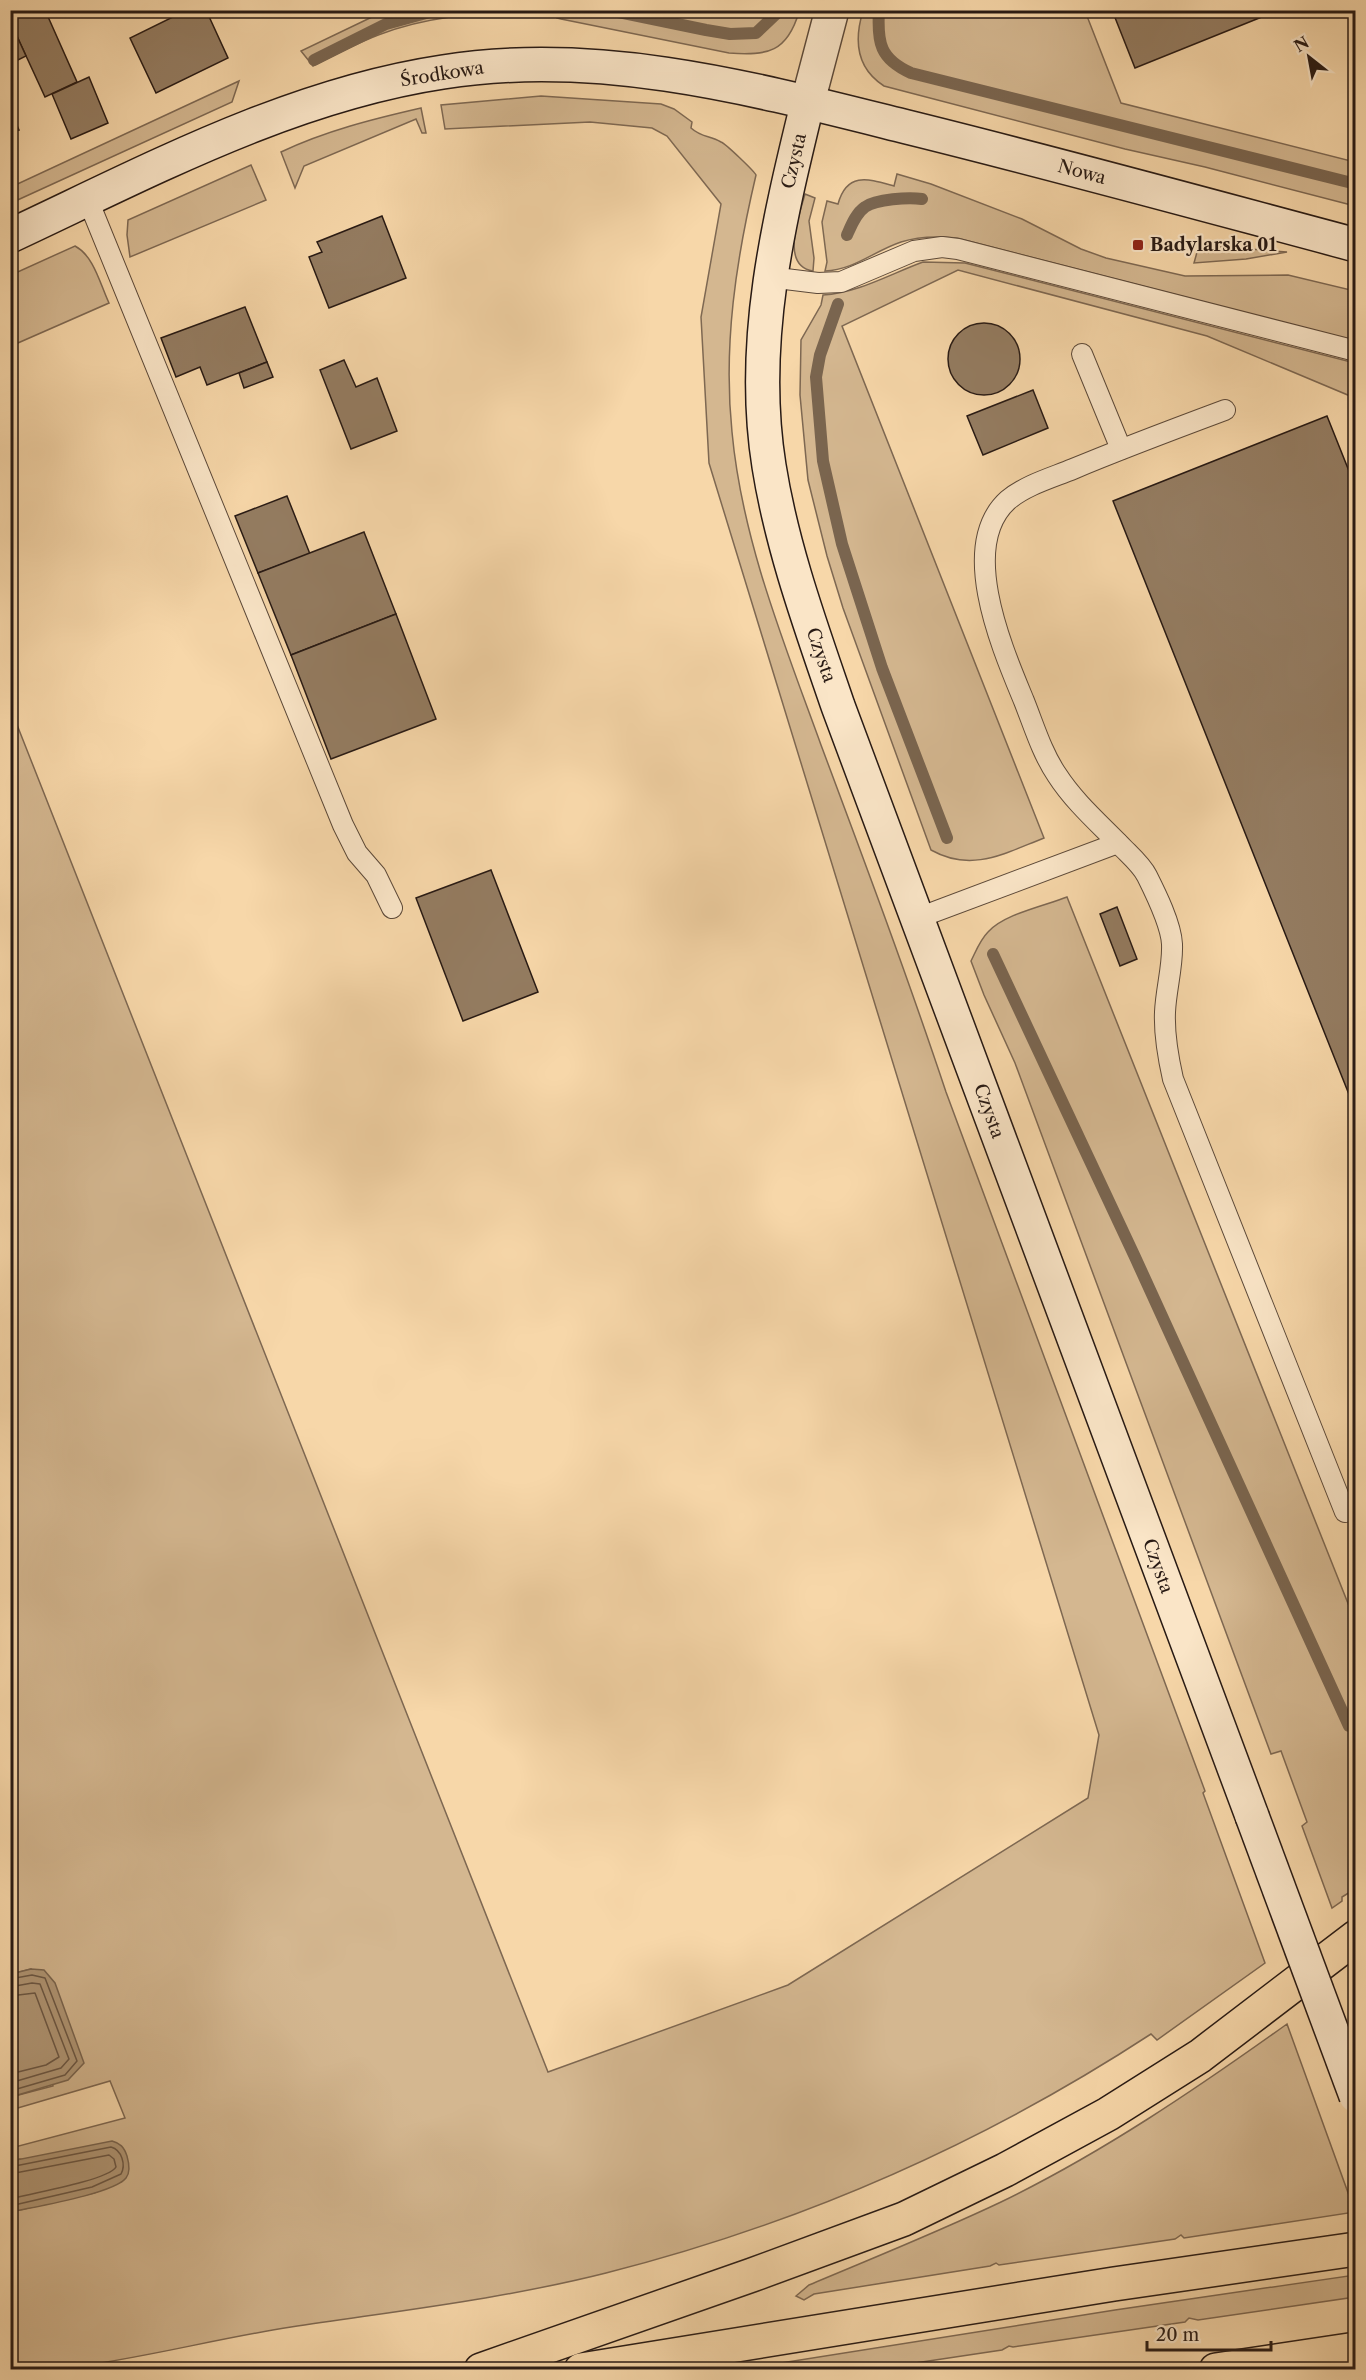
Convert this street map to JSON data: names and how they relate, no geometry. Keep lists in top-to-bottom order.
{
  "streets": {
    "street": ["Środkowa", "Czysta", "Nowa"]
  },
  "crossings": [
    ["Środkowa", "Czysta"],
    ["Środkowa", "Nowa"],
    ["Czysta", "Nowa"]
  ],
  "places": {
    "transit": ["Badylarska 01"]
  },
  "scale_bar": "20 m",
  "north": "top left"
}
